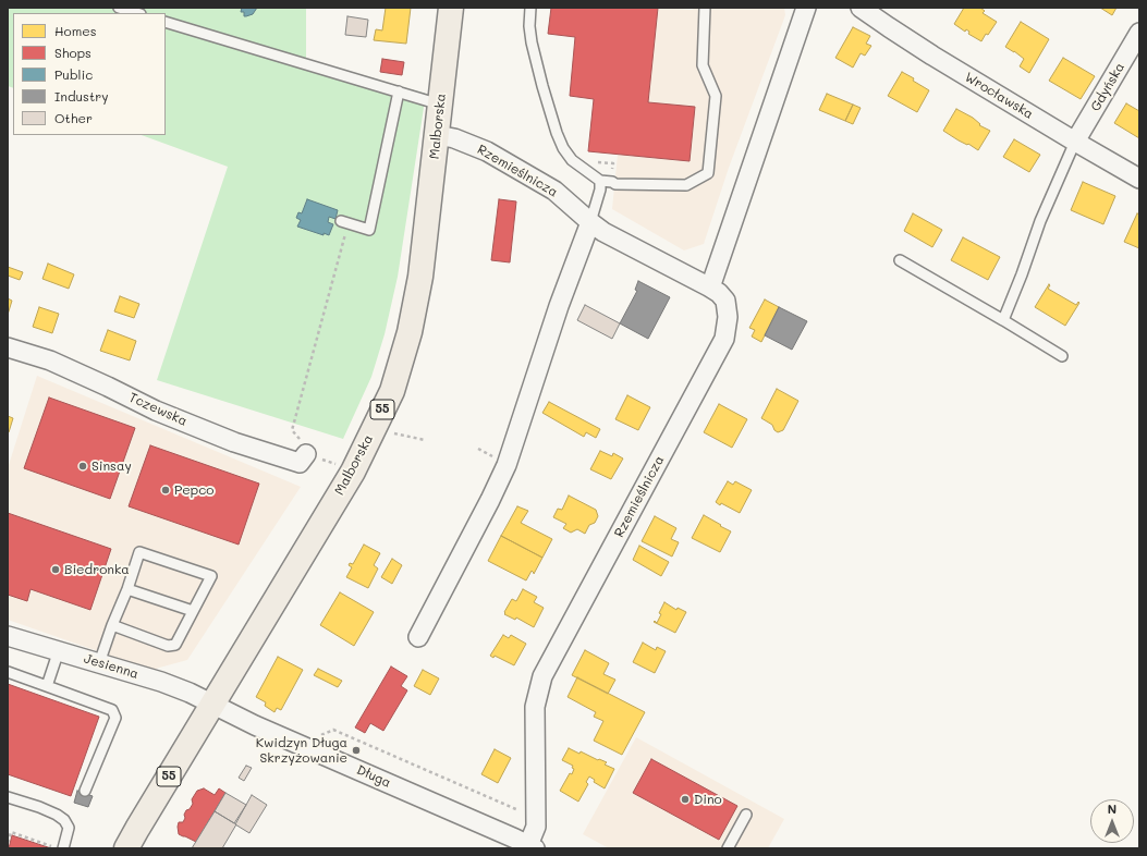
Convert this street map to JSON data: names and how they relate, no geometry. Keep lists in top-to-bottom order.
{
  "streets": {
    "main road": ["Malborska", "55"],
    "street": [
      "Gdyńska",
      "Wrocławska",
      "Rzemieślnicza",
      "Tczewska",
      "Jesienna",
      "Długa"
    ]
  },
  "crossings": [
    ["Gdyńska", "Wrocławska"],
    ["Malborska", "Rzemieślnicza"],
    ["Malborska", "Jesienna"],
    ["Malborska", "Długa"],
    ["Rzemieślnicza", "Długa"],
    ["Jesienna", "Długa"]
  ],
  "places": [
    "Sinsay",
    "Pepco",
    "Biedronka",
    "Kwidzyn Długa Skrzyżowanie",
    "Dino"
  ],
  "legend": [
    "Homes",
    "Shops",
    "Public",
    "Industry",
    "Other"
  ],
  "north": "top"
}
